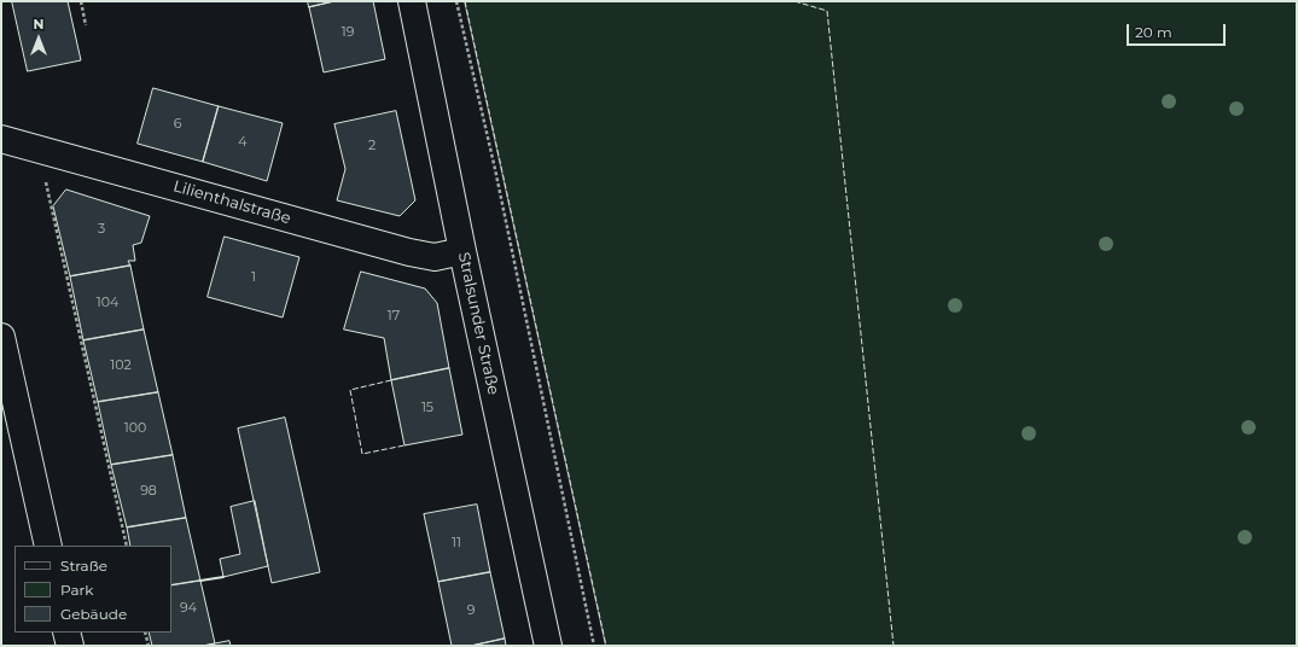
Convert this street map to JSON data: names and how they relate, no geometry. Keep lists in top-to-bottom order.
{
  "streets": {
    "street": ["Lilienthalstraße", "Stralsunder Straße"]
  },
  "crossings": [
    ["Lilienthalstraße", "Stralsunder Straße"]
  ],
  "house_numbers": [
    "19",
    "6",
    "4",
    "2",
    "3",
    "1",
    "104",
    "17",
    "102",
    "15",
    "100",
    "98",
    "11",
    "94",
    "9"
  ],
  "legend": ["Straße", "Park", "Gebäude"],
  "scale_bar": "20 m",
  "north": "top"
}
